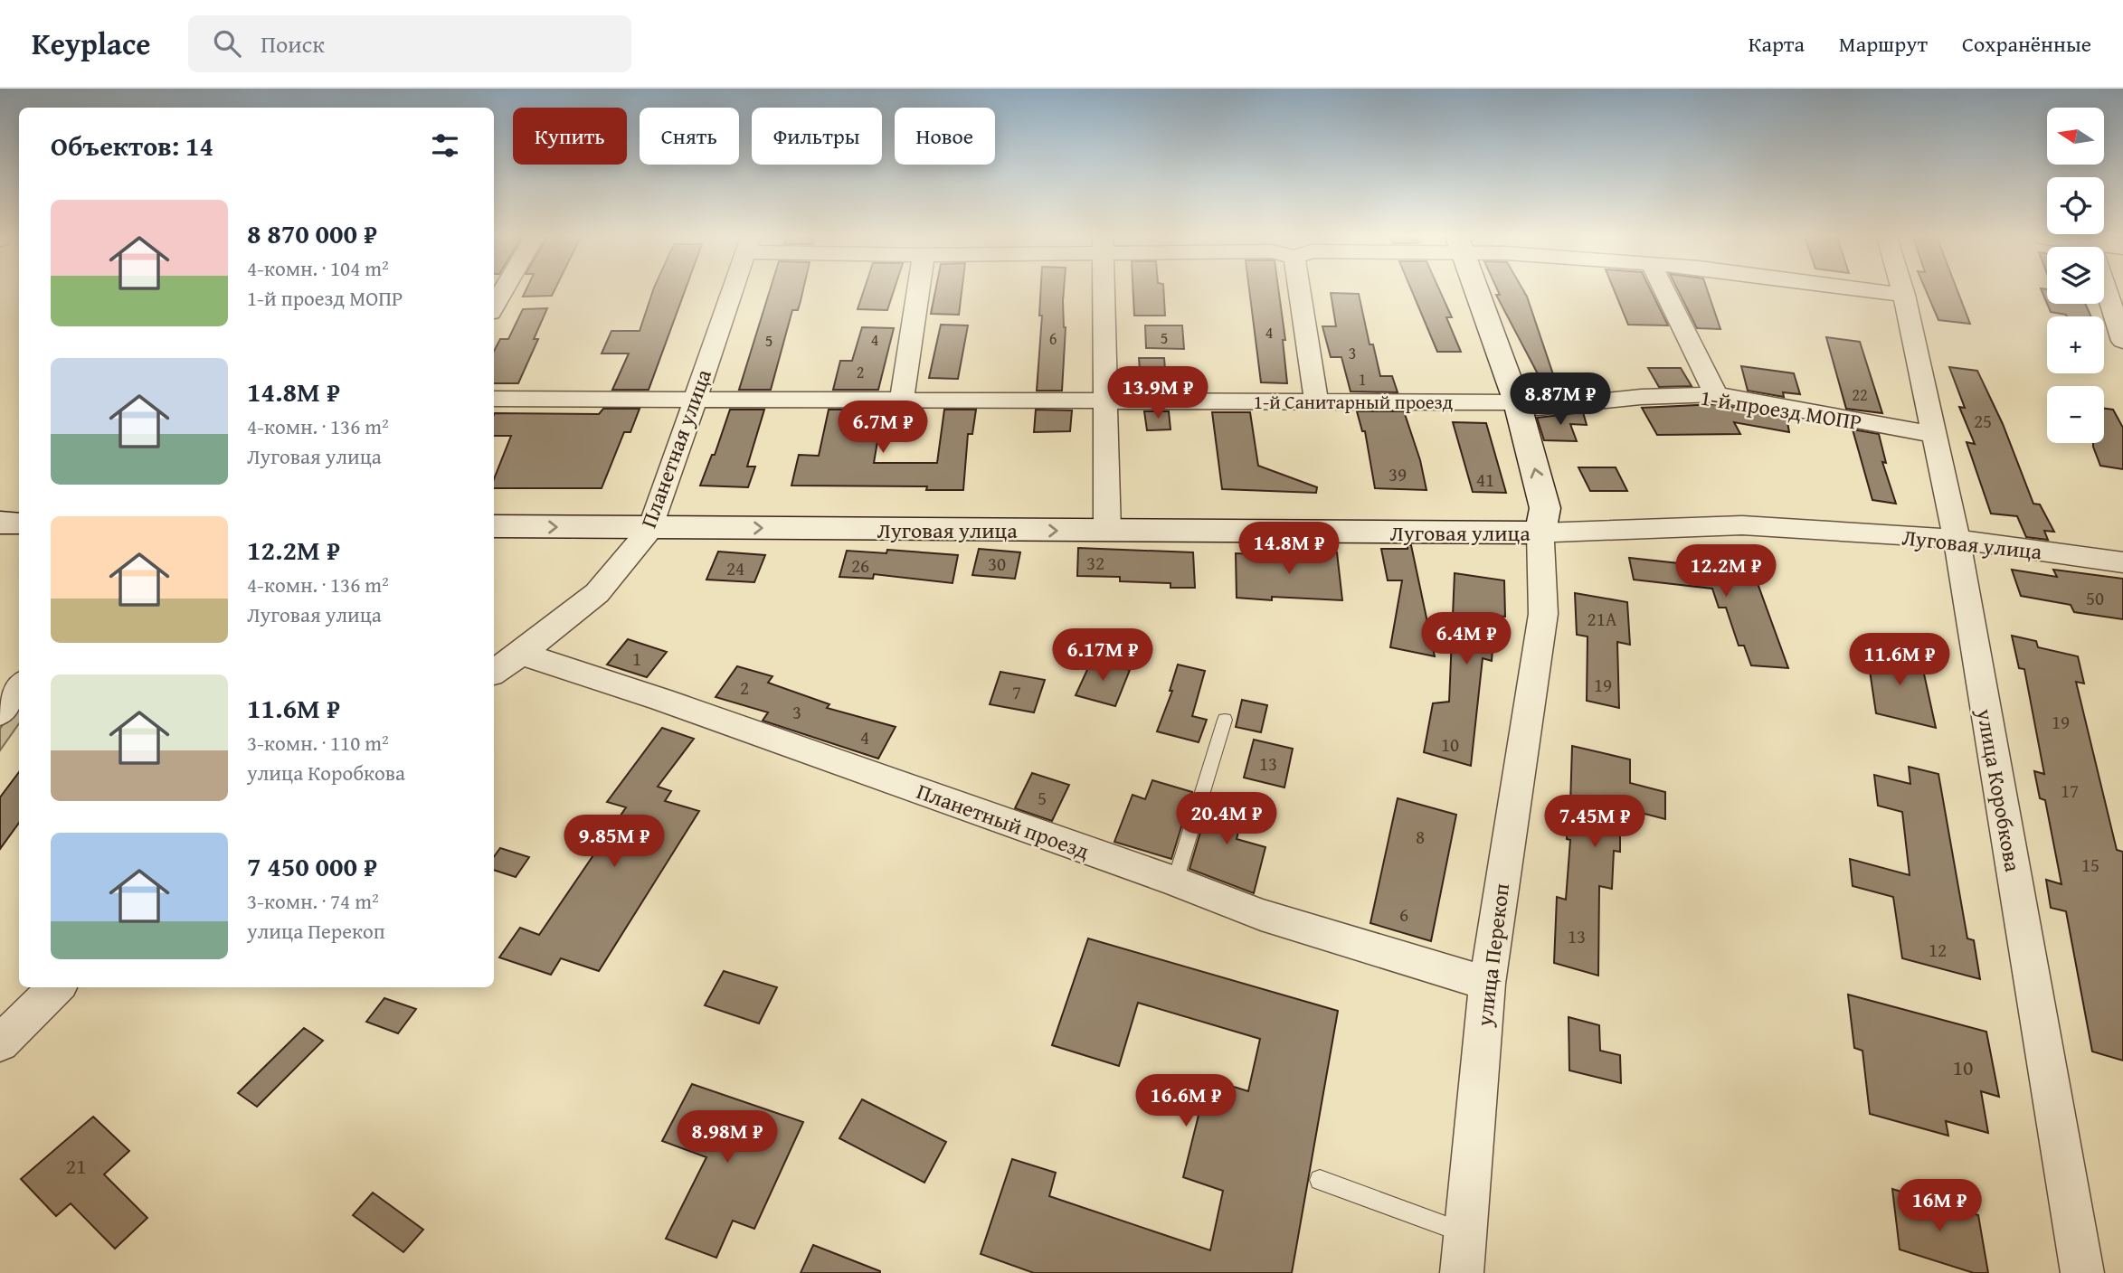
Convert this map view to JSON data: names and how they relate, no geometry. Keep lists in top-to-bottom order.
{
  "streets": {
    "main road": ["Луговая улица", "улица Перекоп"],
    "street": [
      "1-й Санитарный проезд",
      "1-й проезд МОПР",
      "Планетная улица",
      "улица Коробкова",
      "Планетный проезд"
    ]
  },
  "crossings": [
    ["1-й Санитарный проезд", "1-й проезд МОПР"],
    ["1-й Санитарный проезд", "Планетная улица"],
    ["1-й Санитарный проезд", "улица Перекоп"],
    ["1-й проезд МОПР", "улица Коробкова"],
    ["1-й проезд МОПР", "улица Перекоп"],
    ["Планетная улица", "Луговая улица"],
    ["Планетная улица", "Планетный проезд"],
    ["Луговая улица", "улица Коробкова"],
    ["Луговая улица", "улица Перекоп"],
    ["Планетный проезд", "улица Перекоп"]
  ],
  "one_way": ["Луговая улица"],
  "house_numbers": [
    "4",
    "5",
    "6",
    "4",
    "5",
    "3",
    "2",
    "1",
    "22",
    "25",
    "39",
    "41",
    "32",
    "30",
    "26",
    "24",
    "50",
    "21А",
    "1",
    "19",
    "2",
    "7",
    "3",
    "19",
    "4",
    "10",
    "13",
    "17",
    "5",
    "8",
    "15",
    "6",
    "13",
    "12",
    "10",
    "21"
  ],
  "north": "left",
  "page": {
    "header": "Keyplace",
    "search": "Поиск",
    "nav": ["Карта", "Маршрут", "Сохранённые"],
    "map_buttons": ["+", "−"],
    "chip": [
      "Купить",
      "Снять",
      "Фильтры",
      "Новое"
    ],
    "heading": "Объектов: 14",
    "list": [
      {
        "name": "8 870 000 ₽",
        "note": "4-комн. · 104 m² · 1-й проезд МОПР"
      },
      {
        "name": "14.8M ₽",
        "note": "4-комн. · 136 m² · Луговая улица"
      },
      {
        "name": "12.2M ₽",
        "note": "4-комн. · 136 m² · Луговая улица"
      },
      {
        "name": "11.6M ₽",
        "note": "3-комн. · 110 m² · улица Коробкова"
      },
      {
        "name": "7 450 000 ₽",
        "note": "3-комн. · 74 m² · улица Перекоп"
      }
    ],
    "price": [
      "13.9M ₽",
      "8.87M ₽",
      "6.7M ₽",
      "14.8M ₽",
      "12.2M ₽",
      "6.4M ₽",
      "6.17M ₽",
      "11.6M ₽",
      "20.4M ₽",
      "7.45M ₽",
      "9.85M ₽",
      "16.6M ₽",
      "8.98M ₽",
      "16M ₽"
    ]
  }
}
